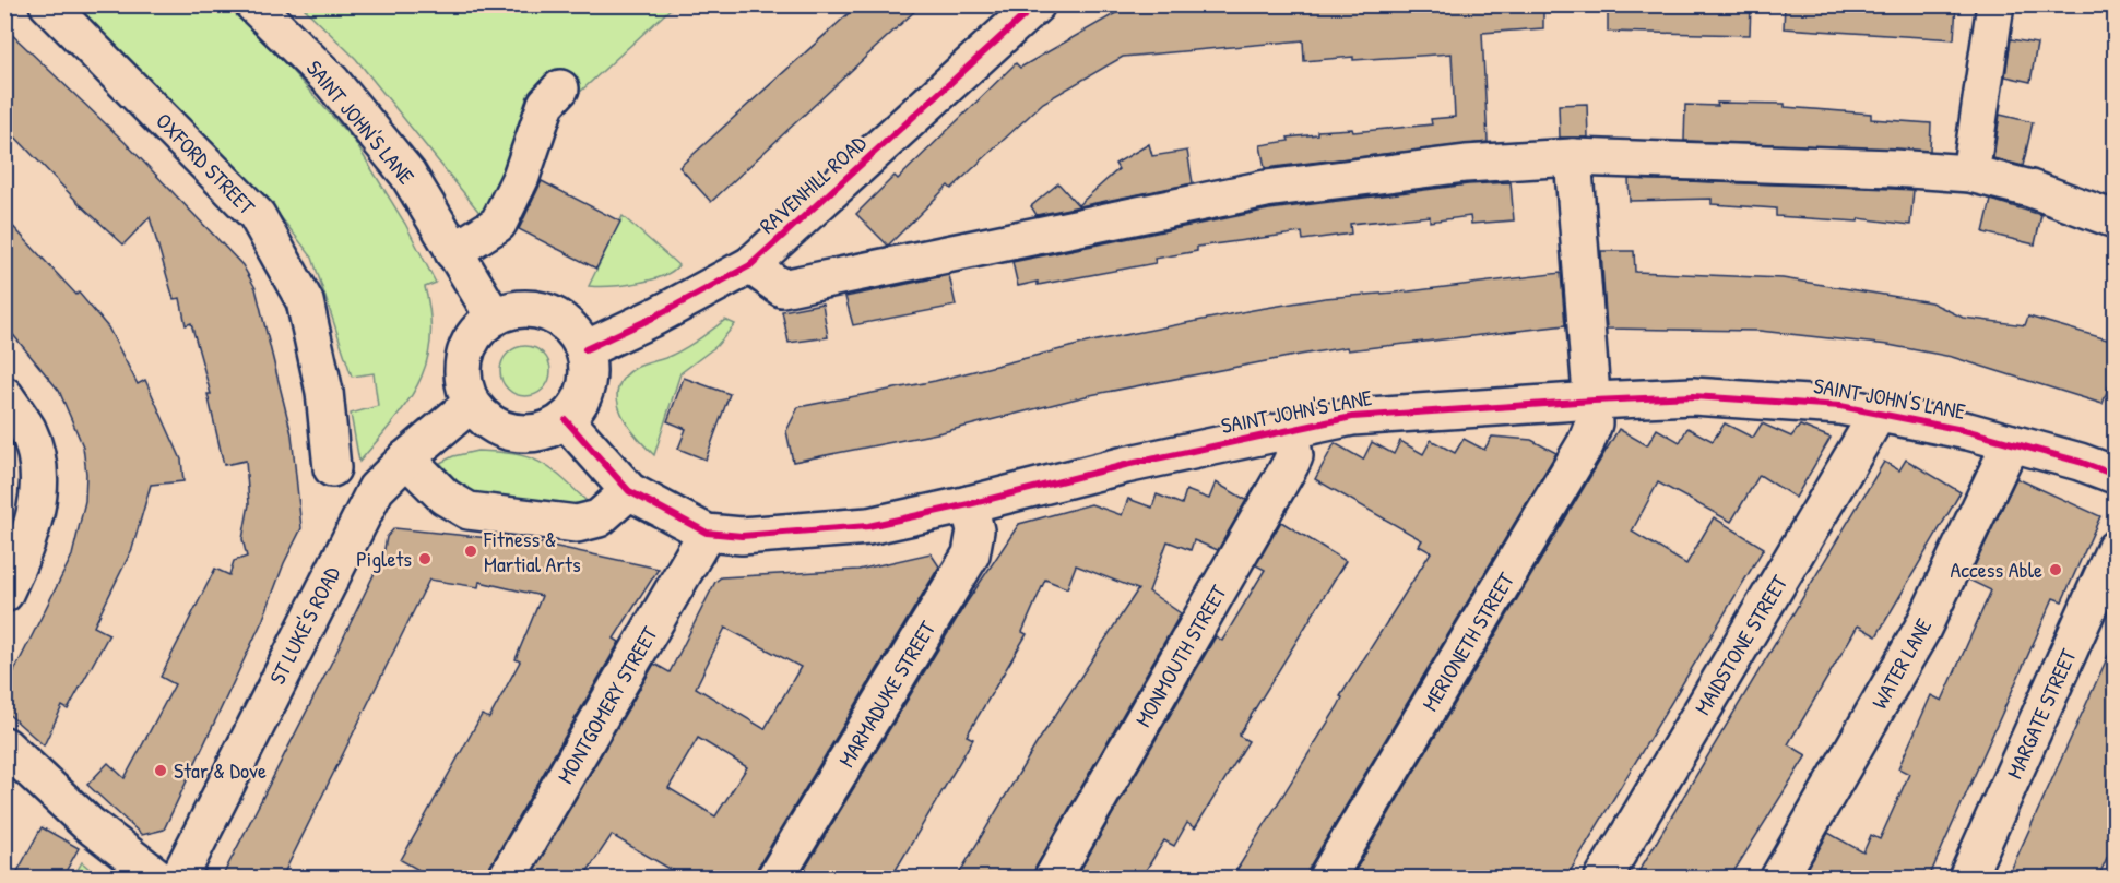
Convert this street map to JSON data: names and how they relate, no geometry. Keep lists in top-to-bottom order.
{
  "streets": {
    "street": [
      "SAINT JOHN'S LANE",
      "OXFORD STREET",
      "RAVENHILL ROAD",
      "ST LUKE'S ROAD",
      "MERIONETH STREET",
      "MAIDSTONE STREET",
      "MONMOUTH STREET",
      "WATER LANE",
      "MARMADUKE STREET",
      "MONTGOMERY STREET",
      "MARGATE STREET"
    ]
  },
  "crossings": [
    ["SAINT JOHN'S LANE", "RAVENHILL ROAD"],
    ["SAINT JOHN'S LANE", "ST LUKE'S ROAD"],
    ["SAINT JOHN'S LANE", "MERIONETH STREET"],
    ["SAINT JOHN'S LANE", "MAIDSTONE STREET"],
    ["SAINT JOHN'S LANE", "MONMOUTH STREET"],
    ["SAINT JOHN'S LANE", "WATER LANE"],
    ["SAINT JOHN'S LANE", "MARMADUKE STREET"],
    ["SAINT JOHN'S LANE", "MONTGOMERY STREET"],
    ["RAVENHILL ROAD", "ST LUKE'S ROAD"]
  ],
  "places": [
    "Fitness & Martial Arts",
    "Piglets",
    "Access Able",
    "Star & Dove"
  ]
}
